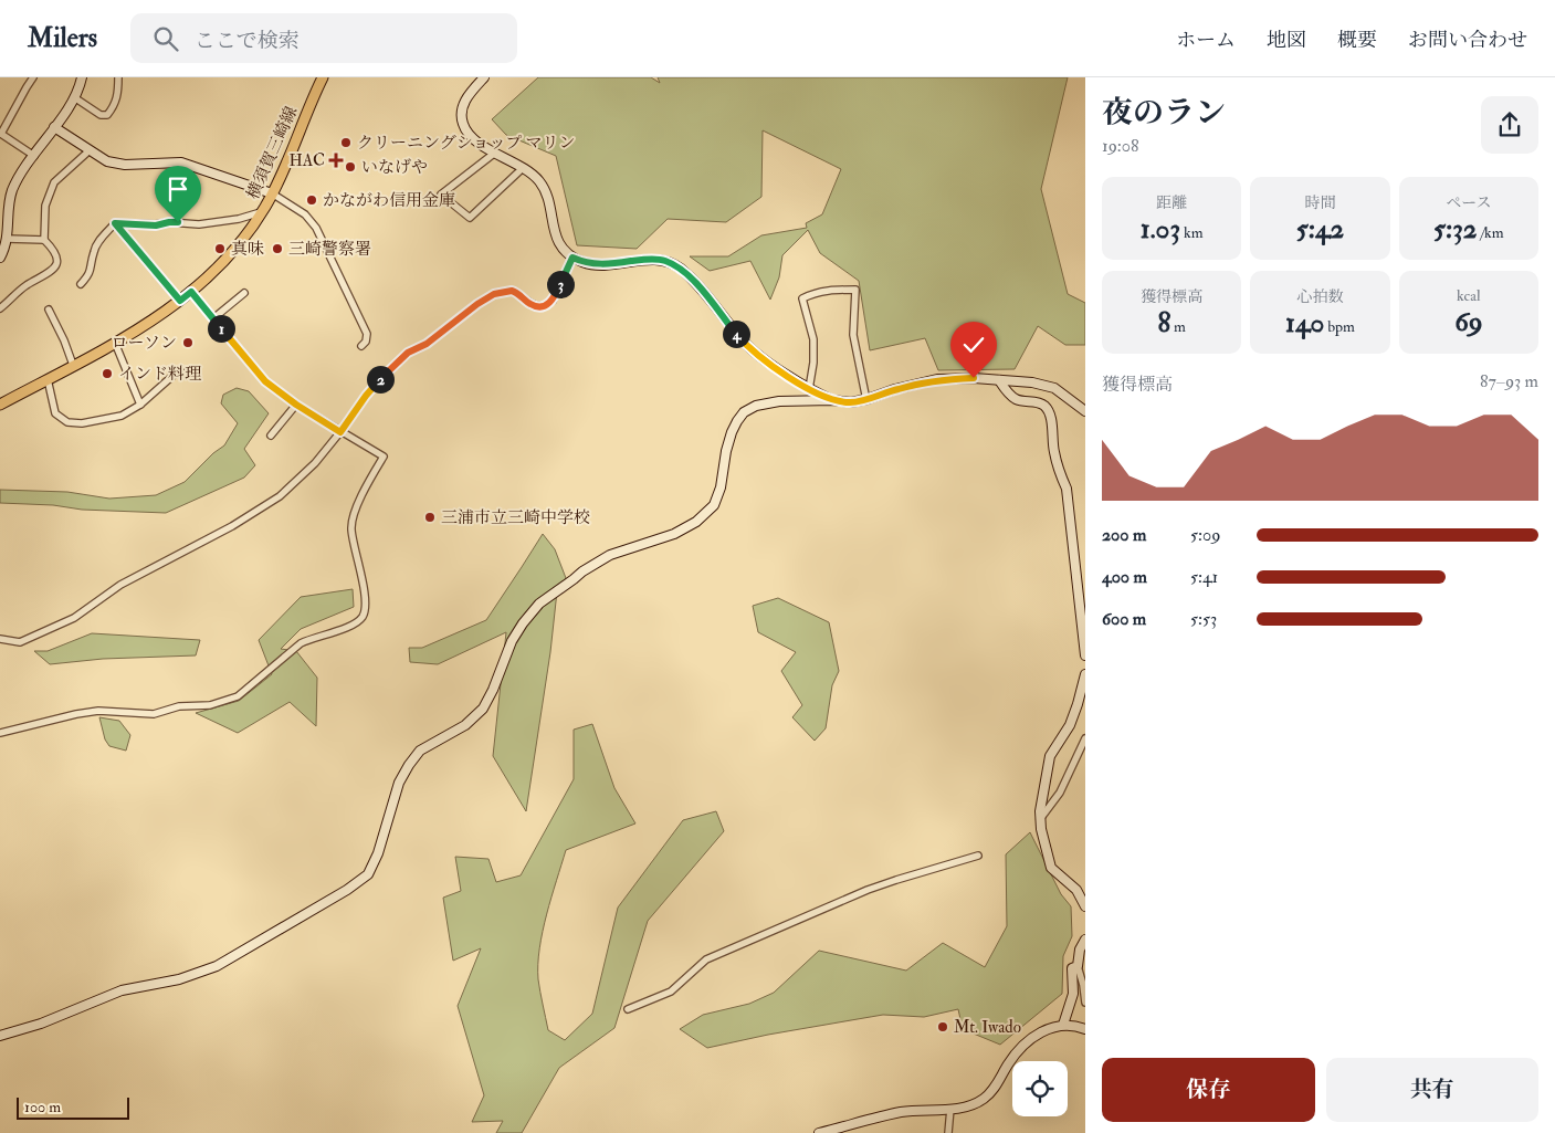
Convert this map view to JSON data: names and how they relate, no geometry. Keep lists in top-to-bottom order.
{
  "streets": {
    "main road": ["横須賀三崎線"]
  },
  "places": {
    "other": [
      "クリーニングショップ マリン",
      "いなげや",
      "かながわ信用金庫",
      "真味",
      "三崎警察署",
      "ローソン",
      "インド料理",
      "三浦市立三崎中学校",
      "Mt. Iwado"
    ],
    "health": ["HAC"]
  },
  "scale_bar": "100 m",
  "page": {
    "header": "Milers",
    "search": "ここで検索",
    "nav": [
      "ホーム",
      "地図",
      "概要",
      "お問い合わせ"
    ],
    "heading": ["夜のラン", "19:08"],
    "stats": [
      ["距離", "1.03 km"],
      ["時間", "5:42"],
      ["ペース", "5:32 /km"],
      ["獲得標高", "8 m"],
      ["心拍数", "140 bpm"],
      ["kcal", "69"]
    ],
    "pins": [
      "3",
      "1",
      "4",
      "2"
    ],
    "chart": ["獲得標高", "87–93 m"],
    "list": [
      {
        "name": "200 m",
        "note": "5:09"
      },
      {
        "name": "400 m",
        "note": "5:41"
      },
      {
        "name": "600 m",
        "note": "5:53"
      }
    ],
    "buttons": ["保存", "共有"],
    "scale": "100 m"
  }
}
